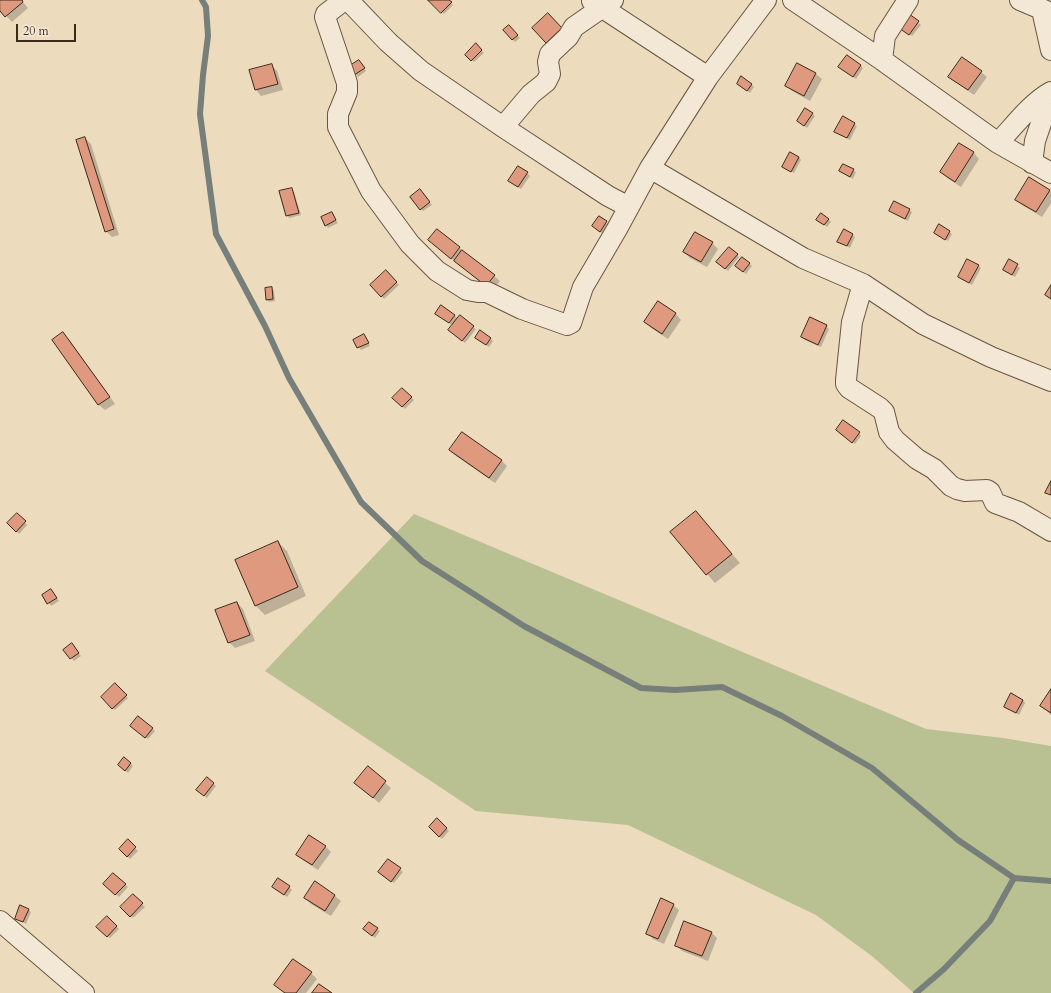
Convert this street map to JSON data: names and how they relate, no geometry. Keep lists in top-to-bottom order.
{
  "scale_bar": "20 m"
}
